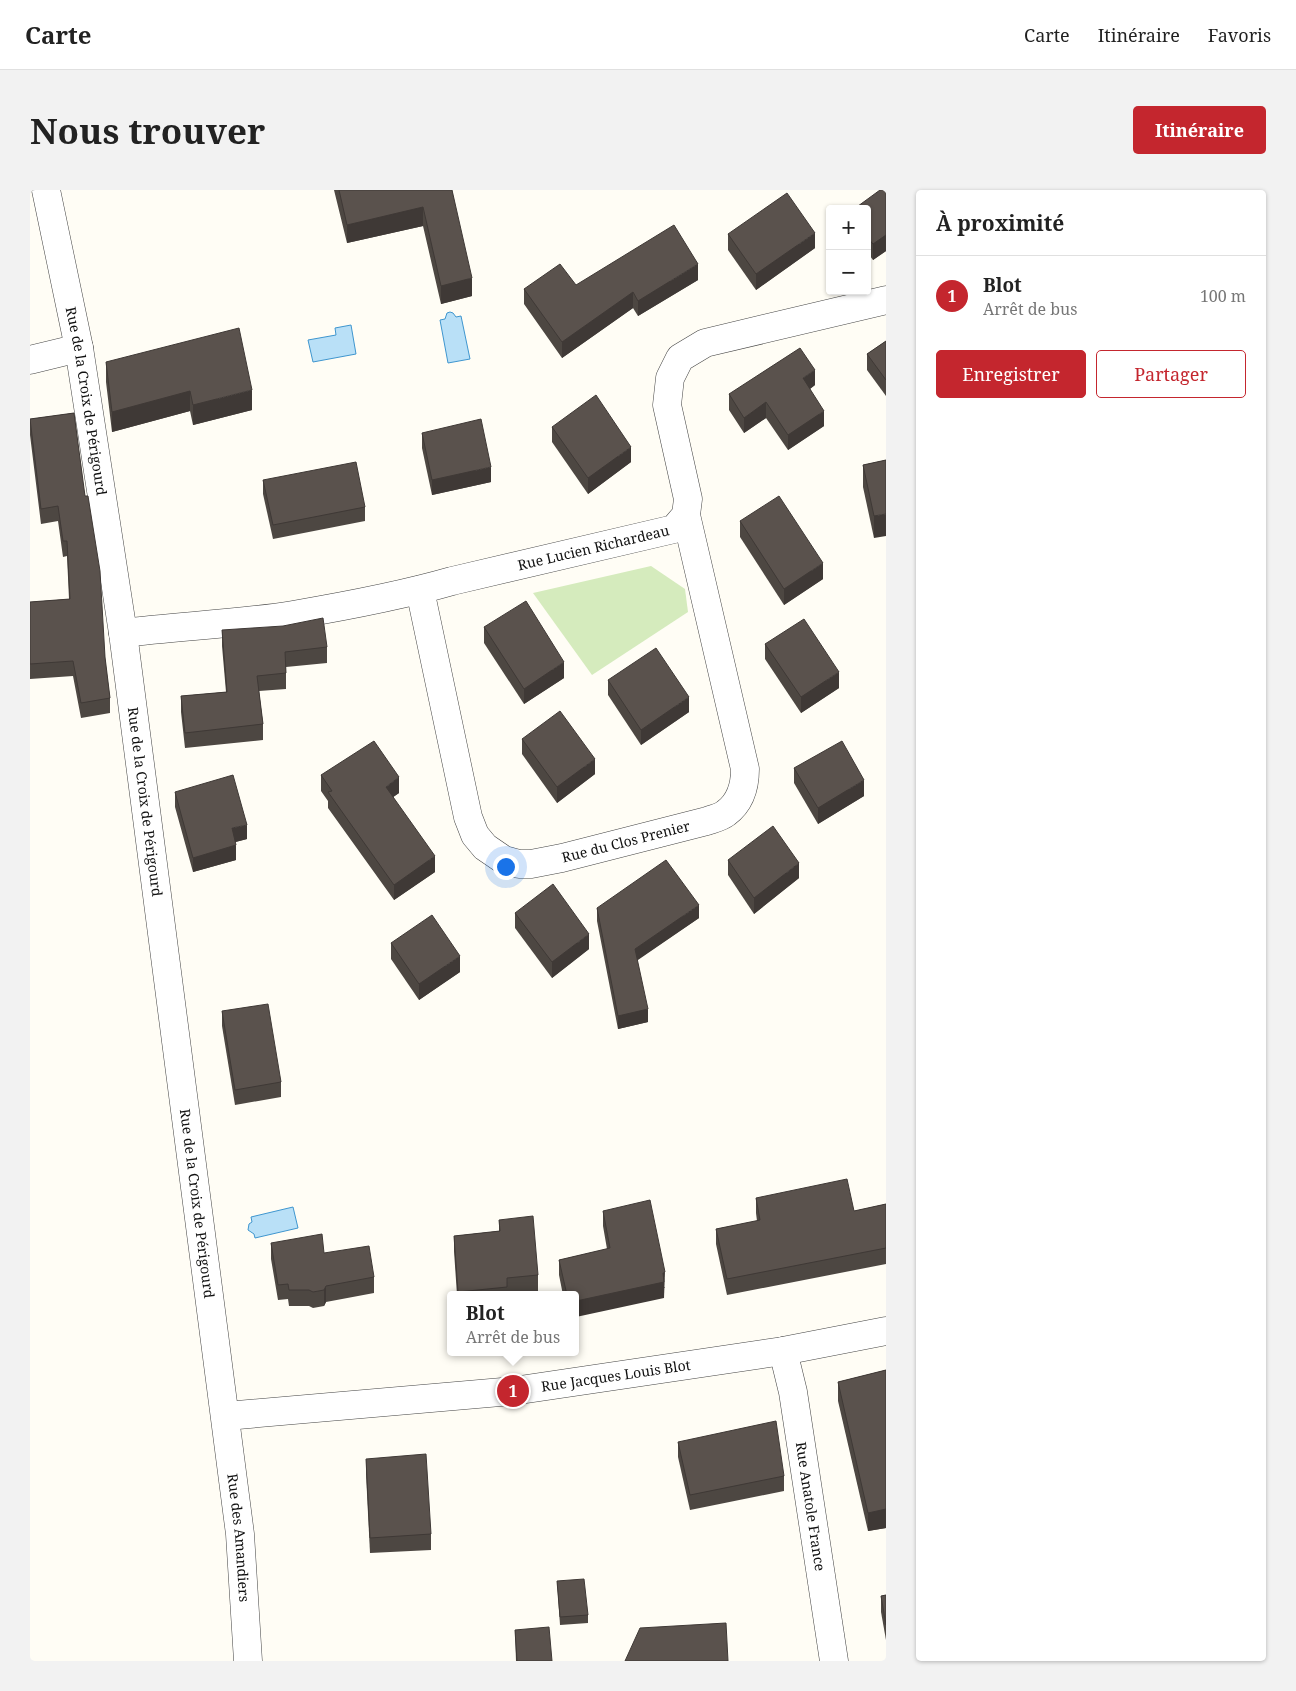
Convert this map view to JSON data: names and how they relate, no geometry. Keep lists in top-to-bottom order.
{
  "streets": {
    "street": [
      "Rue de la Croix de Périgourd",
      "Rue Lucien Richardeau",
      "Rue du Clos Prenier",
      "Rue Jacques Louis Blot",
      "Rue Anatole France",
      "Rue des Amandiers"
    ]
  },
  "crossings": [
    ["Rue de la Croix de Périgourd", "Rue Lucien Richardeau"],
    ["Rue de la Croix de Périgourd", "Rue Jacques Louis Blot"],
    ["Rue de la Croix de Périgourd", "Rue des Amandiers"],
    ["Rue Lucien Richardeau", "Rue du Clos Prenier"],
    ["Rue Jacques Louis Blot", "Rue Anatole France"],
    ["Rue Jacques Louis Blot", "Rue des Amandiers"]
  ],
  "page": {
    "header": "Carte",
    "nav": ["Carte", "Itinéraire", "Favoris"],
    "buttons": [
      "Itinéraire",
      ["Enregistrer", "Partager"]
    ],
    "title": "Nous trouver",
    "heading": "À proximité",
    "map_buttons": ["+", "−"],
    "list": [
      {
        "mark": "1",
        "name": "Blot",
        "note": "Arrêt de bus",
        "value": "100 m"
      }
    ],
    "popup": ["Blot", "Arrêt de bus"],
    "pins": "1"
  }
}
